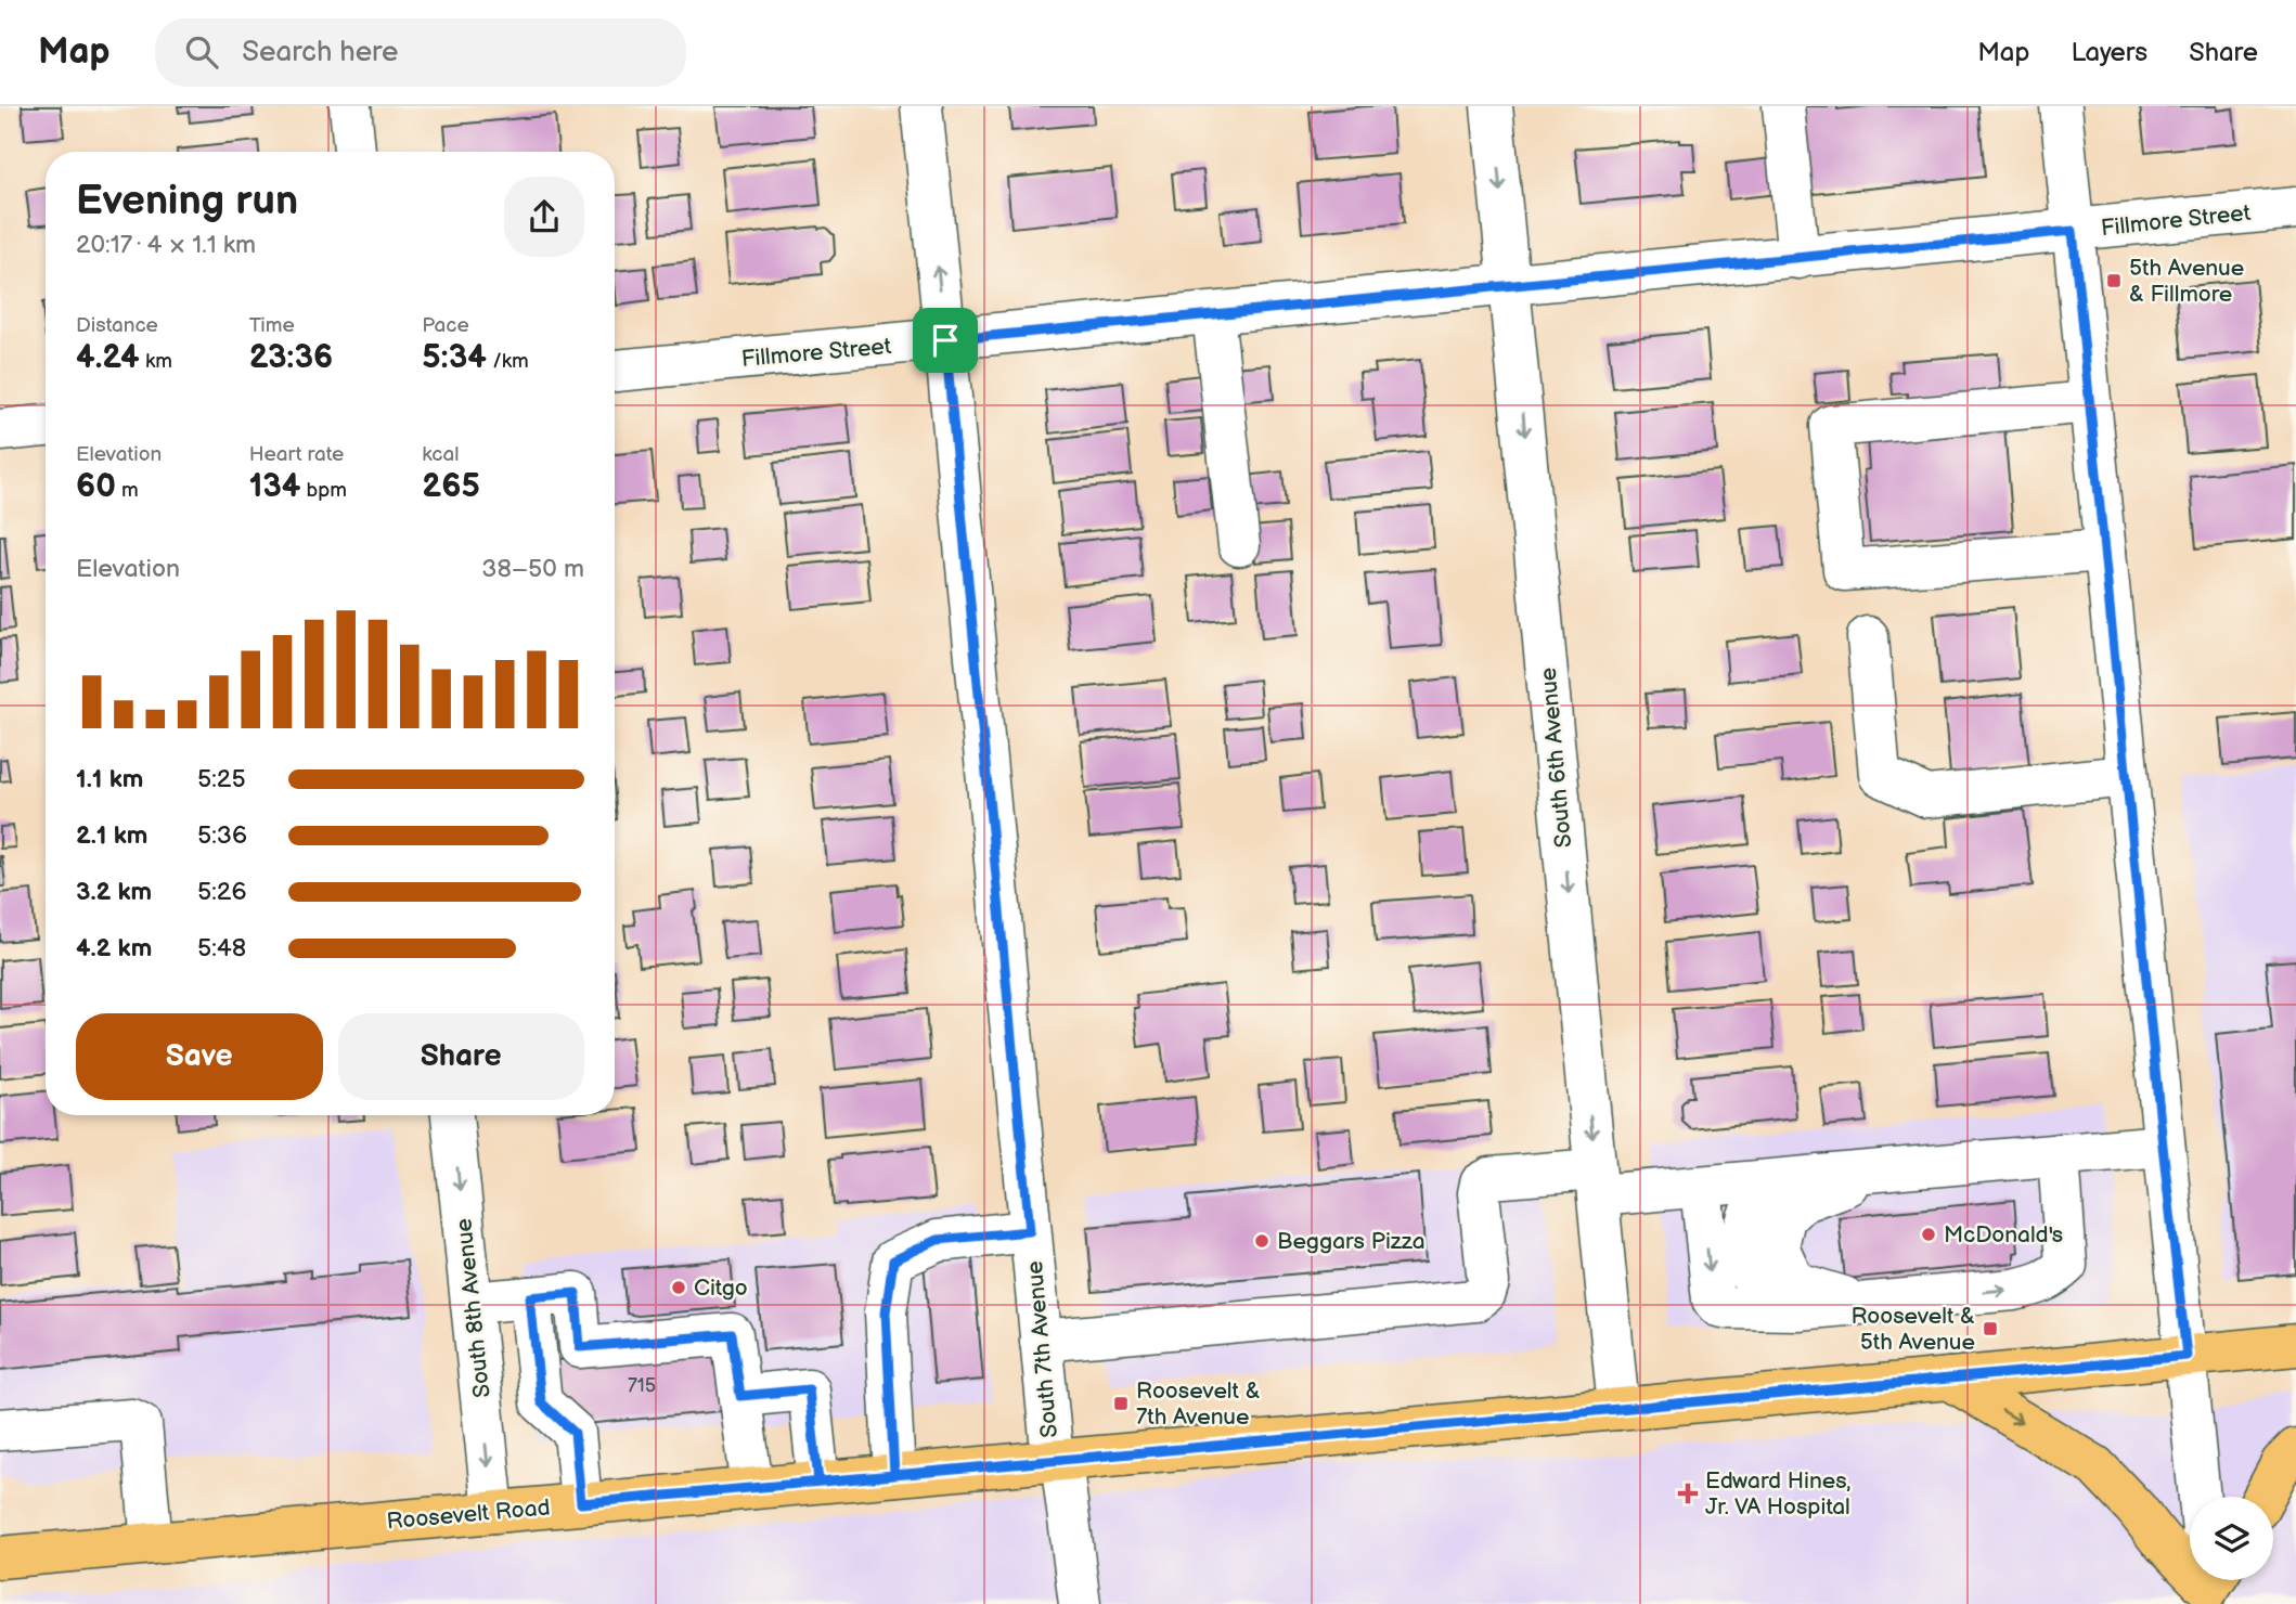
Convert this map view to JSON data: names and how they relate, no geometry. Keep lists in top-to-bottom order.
{
  "streets": {
    "main road": ["Roosevelt Road"],
    "street": [
      "Fillmore Street",
      "South 6th Avenue",
      "South 8th Avenue",
      "South 7th Avenue"
    ]
  },
  "crossings": [
    ["Fillmore Street", "South 6th Avenue"],
    ["Fillmore Street", "South 7th Avenue"],
    ["South 6th Avenue", "Roosevelt Road"],
    ["South 8th Avenue", "Roosevelt Road"],
    ["South 7th Avenue", "Roosevelt Road"]
  ],
  "places": {
    "transit": ["5th Avenue & Fillmore", "Roosevelt & 5th Avenue", "Roosevelt & 7th Avenue"],
    "other": ["McDonald's", "Beggars Pizza", "Citgo"],
    "health": ["Edward Hines, Jr. VA Hospital"]
  },
  "house_numbers": ["715"],
  "page": {
    "header": "Map",
    "search": "Search here",
    "nav": ["Map", "Layers", "Share"],
    "heading": ["Evening run", "20:17 · 4 × 1.1 km"],
    "stats": [
      ["Distance", "4.24 km"],
      ["Time", "23:36"],
      ["Pace", "5:34 /km"],
      ["Elevation", "60 m"],
      ["Heart rate", "134 bpm"],
      ["kcal", "265"]
    ],
    "chart": ["Elevation", "38–50 m"],
    "list": [
      {
        "name": "1.1 km",
        "note": "5:25"
      },
      {
        "name": "2.1 km",
        "note": "5:36"
      },
      {
        "name": "3.2 km",
        "note": "5:26"
      },
      {
        "name": "4.2 km",
        "note": "5:48"
      }
    ],
    "buttons": ["Save", "Share"]
  }
}
